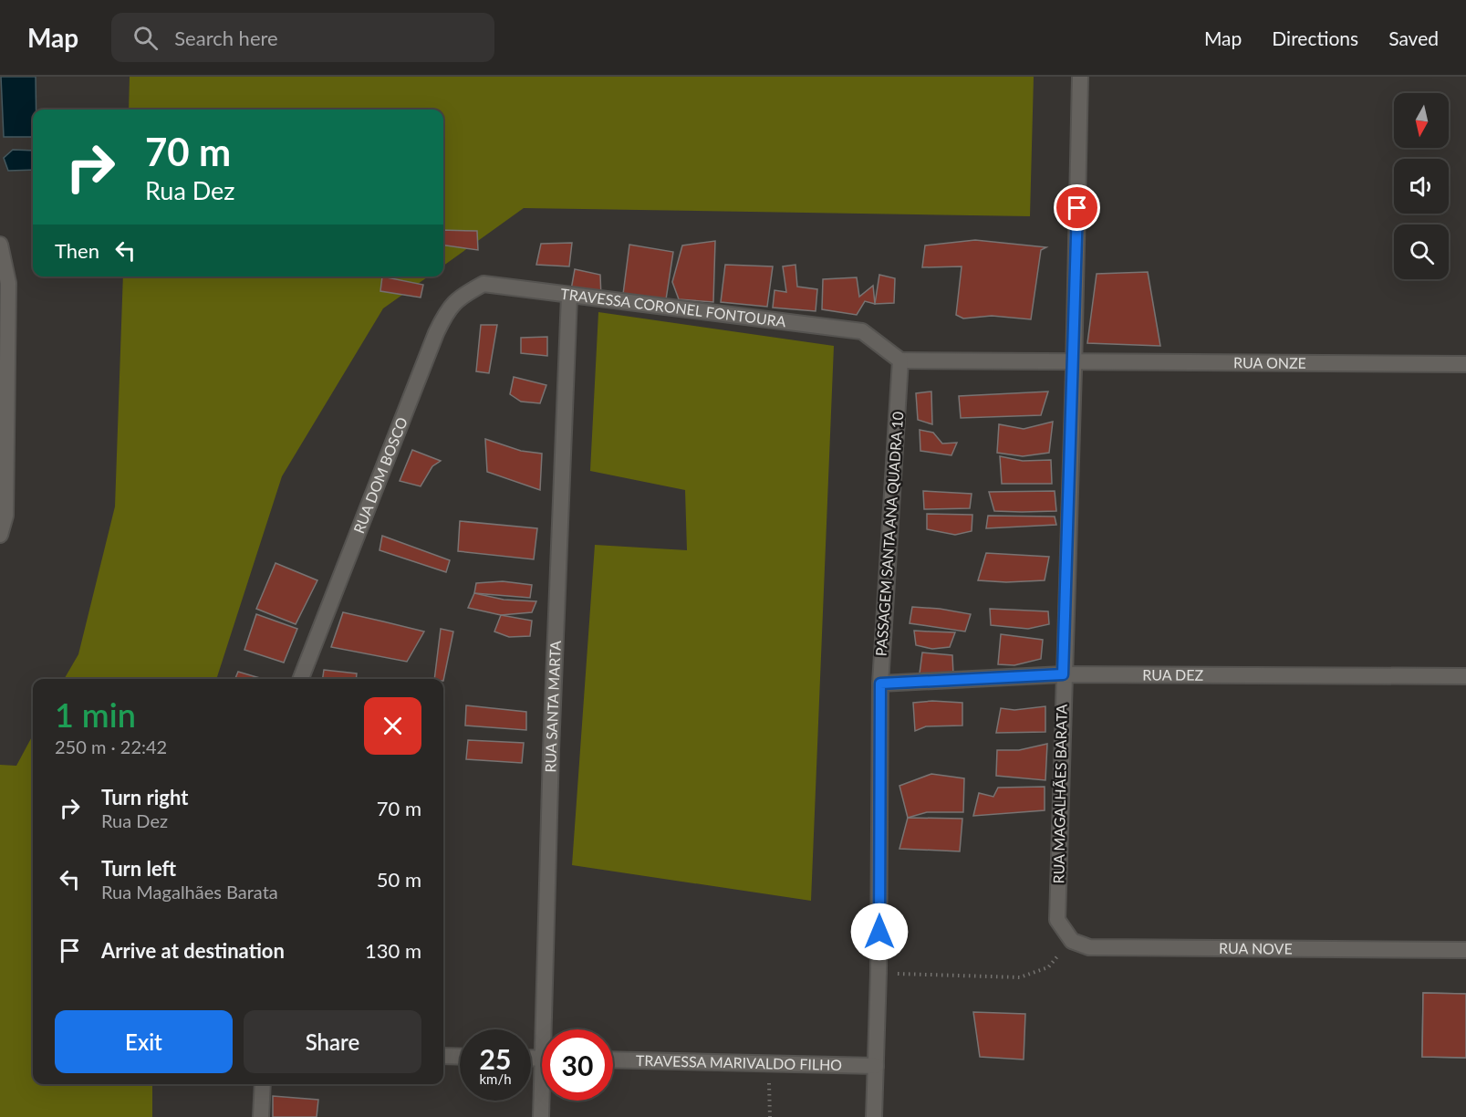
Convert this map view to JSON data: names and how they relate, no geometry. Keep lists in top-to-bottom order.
{
  "streets": {
    "street": [
      "TRAVESSA CORONEL FONTOURA",
      "RUA ONZE",
      "RUA DOM BOSCO",
      "PASSAGEM SANTA ANA QUADRA 10",
      "RUA DEZ",
      "RUA SANTA MARTA",
      "RUA MAGALHÃES BARATA",
      "RUA NOVE",
      "TRAVESSA MARIVALDO FILHO"
    ]
  },
  "crossings": [
    ["TRAVESSA CORONEL FONTOURA", "RUA ONZE"],
    ["TRAVESSA CORONEL FONTOURA", "RUA DOM BOSCO"],
    ["TRAVESSA CORONEL FONTOURA", "PASSAGEM SANTA ANA QUADRA 10"],
    ["TRAVESSA CORONEL FONTOURA", "RUA SANTA MARTA"],
    ["RUA ONZE", "PASSAGEM SANTA ANA QUADRA 10"],
    ["RUA ONZE", "RUA MAGALHÃES BARATA"],
    ["PASSAGEM SANTA ANA QUADRA 10", "RUA DEZ"],
    ["PASSAGEM SANTA ANA QUADRA 10", "TRAVESSA MARIVALDO FILHO"],
    ["RUA DEZ", "RUA MAGALHÃES BARATA"],
    ["RUA MAGALHÃES BARATA", "RUA NOVE"]
  ],
  "north": "bottom",
  "page": {
    "header": "Map",
    "search": "Search here",
    "nav": ["Map", "Directions", "Saved"],
    "turn": ["70 m", "Rua Dez"],
    "then": "Then",
    "heading": ["1 min", "250 m · 22:42"],
    "list": [
      {
        "name": "Turn right",
        "note": "Rua Dez",
        "value": "70 m"
      },
      {
        "name": "Turn left",
        "note": "Rua Magalhães Barata",
        "value": "50 m"
      },
      {
        "name": "Arrive at destination",
        "value": "130 m"
      }
    ],
    "buttons": ["Exit", "Share"],
    "speed": "25 km/h",
    "limit": "30"
  }
}
